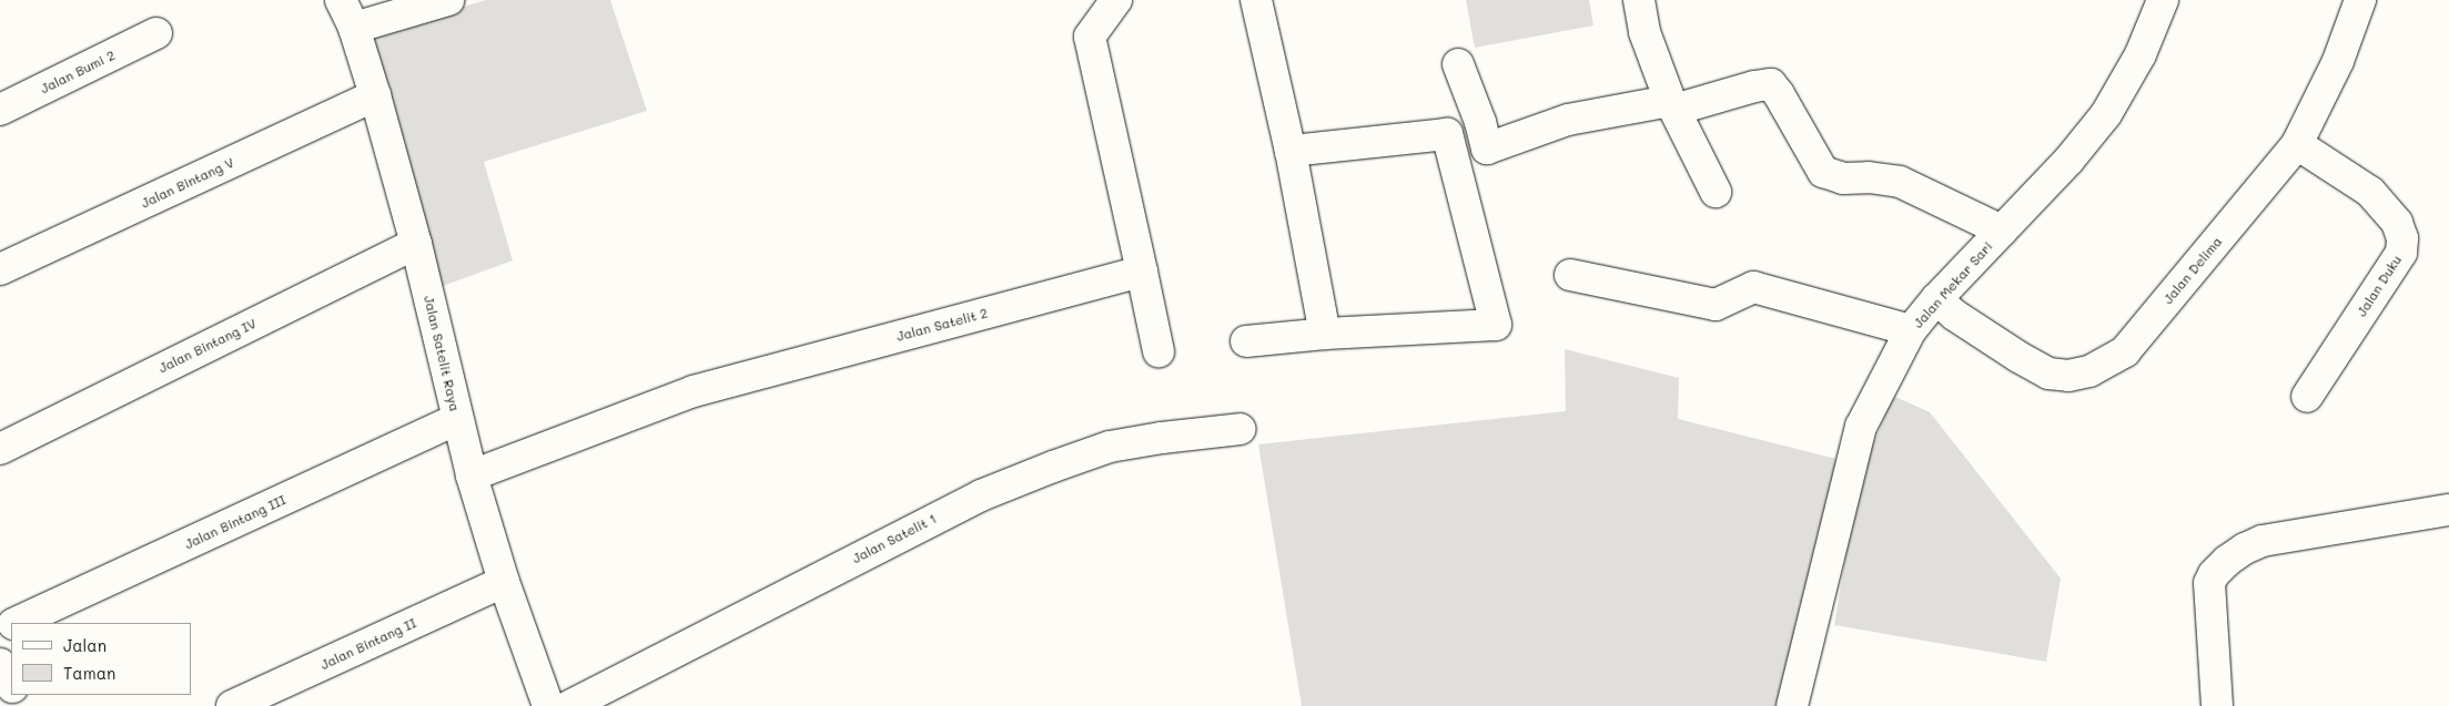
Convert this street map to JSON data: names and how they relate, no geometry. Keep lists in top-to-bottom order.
{
  "streets": {
    "street": [
      "Jalan Bumi 2",
      "Jalan Bintang V",
      "Jalan Delima",
      "Jalan Mekar Sari",
      "Jalan Duku",
      "Jalan Satelit 2",
      "Jalan Bintang IV",
      "Jalan Satelit Raya",
      "Jalan Bintang III",
      "Jalan Satelit 1",
      "Jalan Bintang II"
    ]
  },
  "crossings": [
    ["Jalan Bintang V", "Jalan Satelit Raya"],
    ["Jalan Delima", "Jalan Mekar Sari"],
    ["Jalan Delima", "Jalan Duku"],
    ["Jalan Satelit 2", "Jalan Satelit Raya"],
    ["Jalan Bintang IV", "Jalan Satelit Raya"],
    ["Jalan Satelit Raya", "Jalan Bintang III"],
    ["Jalan Satelit Raya", "Jalan Bintang II"]
  ],
  "legend": ["Jalan", "Taman"]
}
